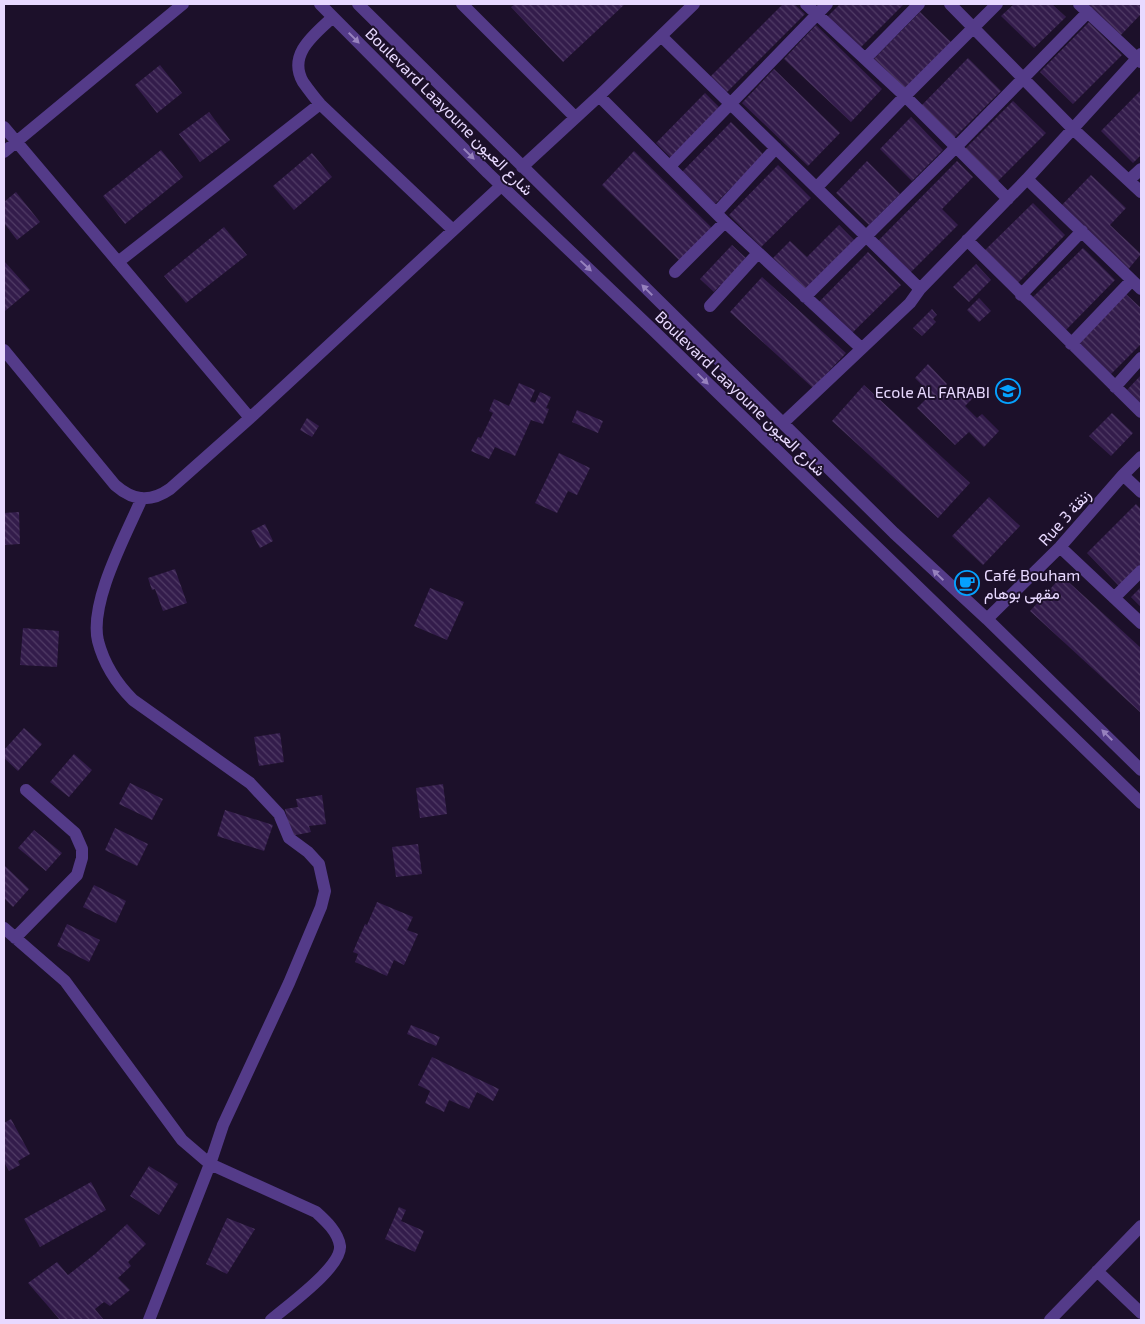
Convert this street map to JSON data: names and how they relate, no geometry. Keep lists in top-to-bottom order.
{
  "streets": {
    "street": ["Boulevard Laayoune شارع العيون", "Rue 3 زنقة"]
  },
  "crossings": [
    ["Boulevard Laayoune شارع العيون", "Rue 3 زنقة"]
  ],
  "places": {
    "school or university": ["Ecole AL FARABI"],
    "cafe": ["Café Bouham مقهى بوهام"]
  }
}
